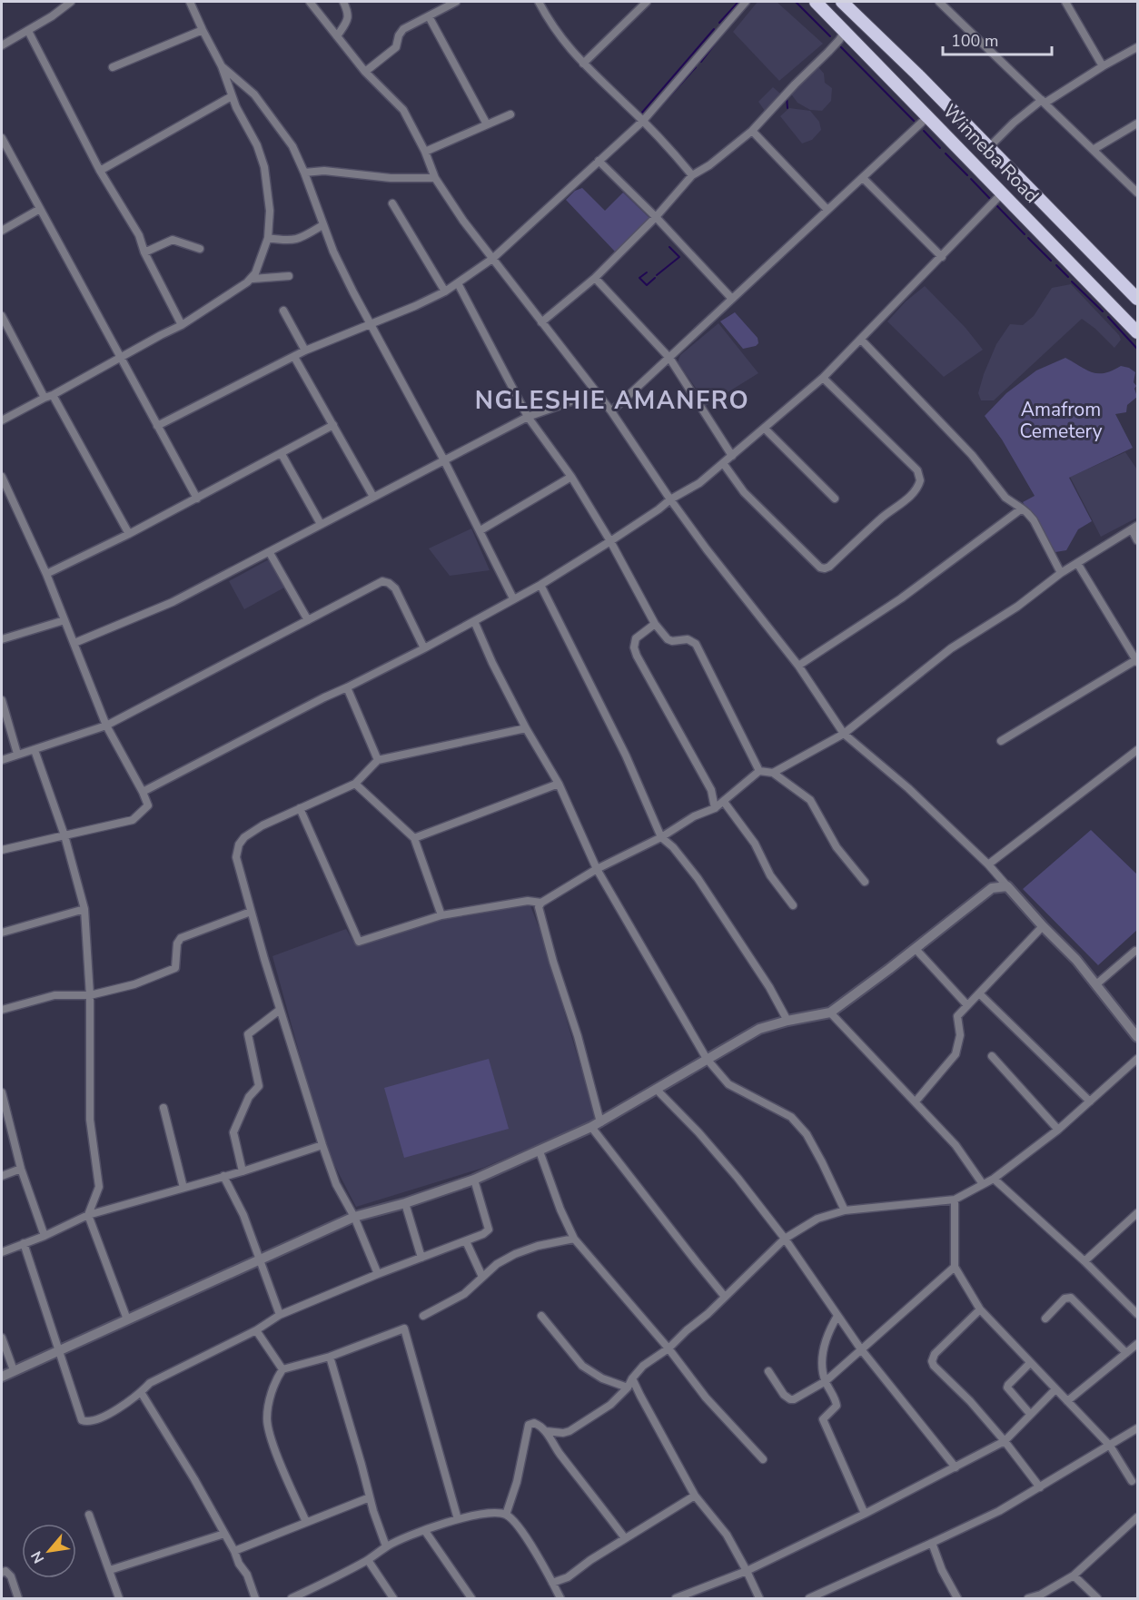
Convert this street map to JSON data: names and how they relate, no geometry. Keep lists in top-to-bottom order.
{
  "streets": {
    "highway": ["Winneba Road"]
  },
  "districts": ["NGLESHIE AMANFRO"],
  "parks": ["Amafrom Cemetery"],
  "scale_bar": "100 m",
  "north": "bottom left"
}
